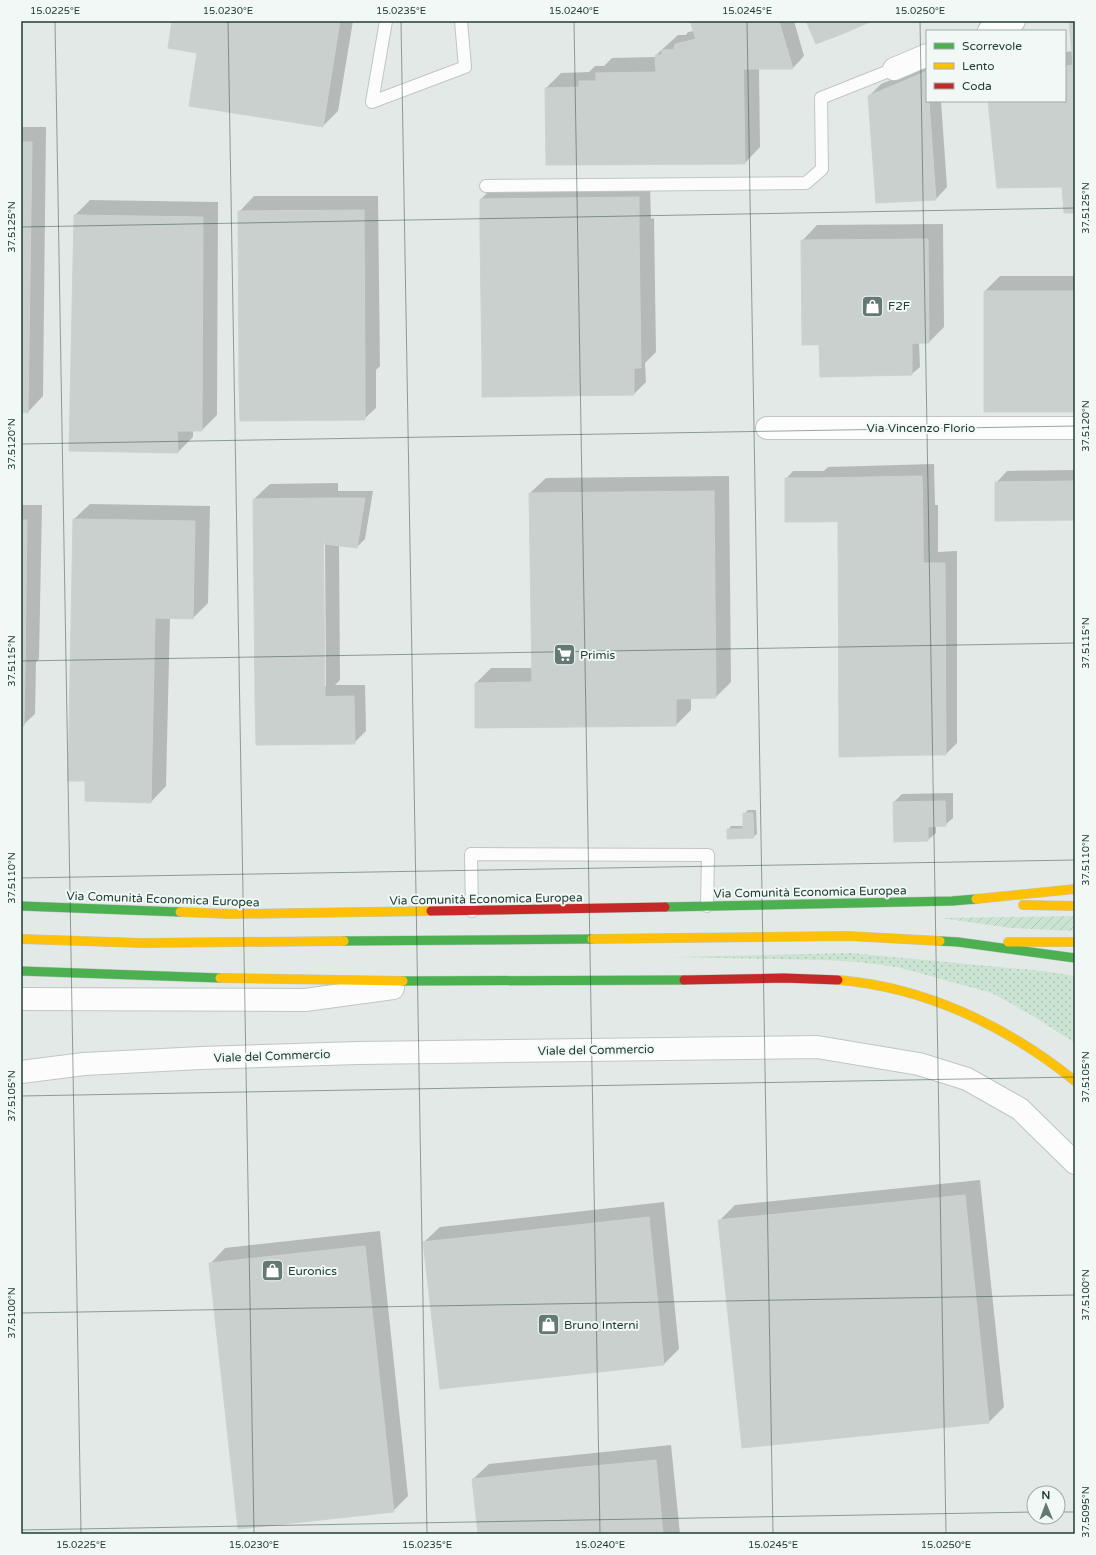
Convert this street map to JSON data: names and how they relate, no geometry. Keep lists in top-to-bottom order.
{
  "streets": {
    "main road": ["Via Comunità Economica Europea"],
    "street": ["Via Vincenzo Florio", "Viale del Commercio"]
  },
  "places": {
    "shop": ["F2F", "Euronics", "Bruno Interni"],
    "supermarket": ["Primis"]
  },
  "legend": ["Scorrevole", "Lento", "Coda"],
  "north": "top",
  "coordinates": [
    "15.0225°E",
    "15.0230°E",
    "15.0235°E",
    "15.0240°E",
    "15.0245°E",
    "15.0250°E",
    "37.5125°N",
    "37.5120°N",
    "37.5115°N",
    "37.5110°N",
    "37.5105°N",
    "37.5100°N",
    "37.5095°N"
  ]
}
